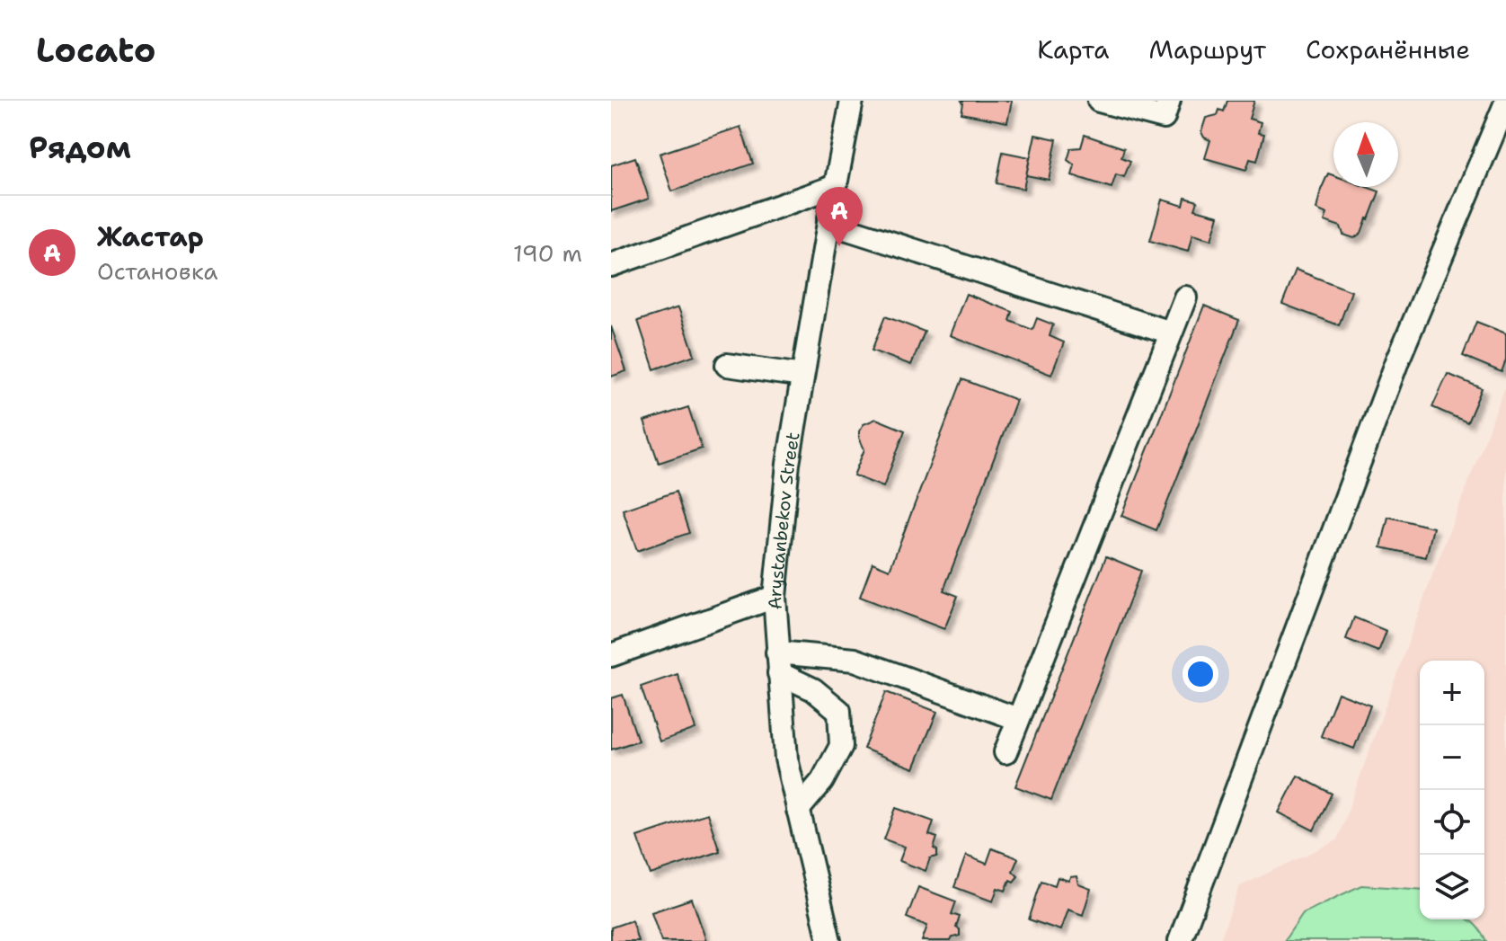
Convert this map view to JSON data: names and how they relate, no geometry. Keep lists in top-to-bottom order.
{
  "streets": {
    "street": ["Arystanbekov Street"]
  },
  "north": "top",
  "page": {
    "header": "Locato",
    "nav": ["Карта", "Маршрут", "Сохранённые"],
    "heading": "Рядом",
    "pins": "A",
    "list": [
      {
        "mark": "A",
        "name": "Жастар",
        "note": "Остановка",
        "value": "190 m"
      }
    ],
    "map_buttons": ["+", "−"]
  }
}
